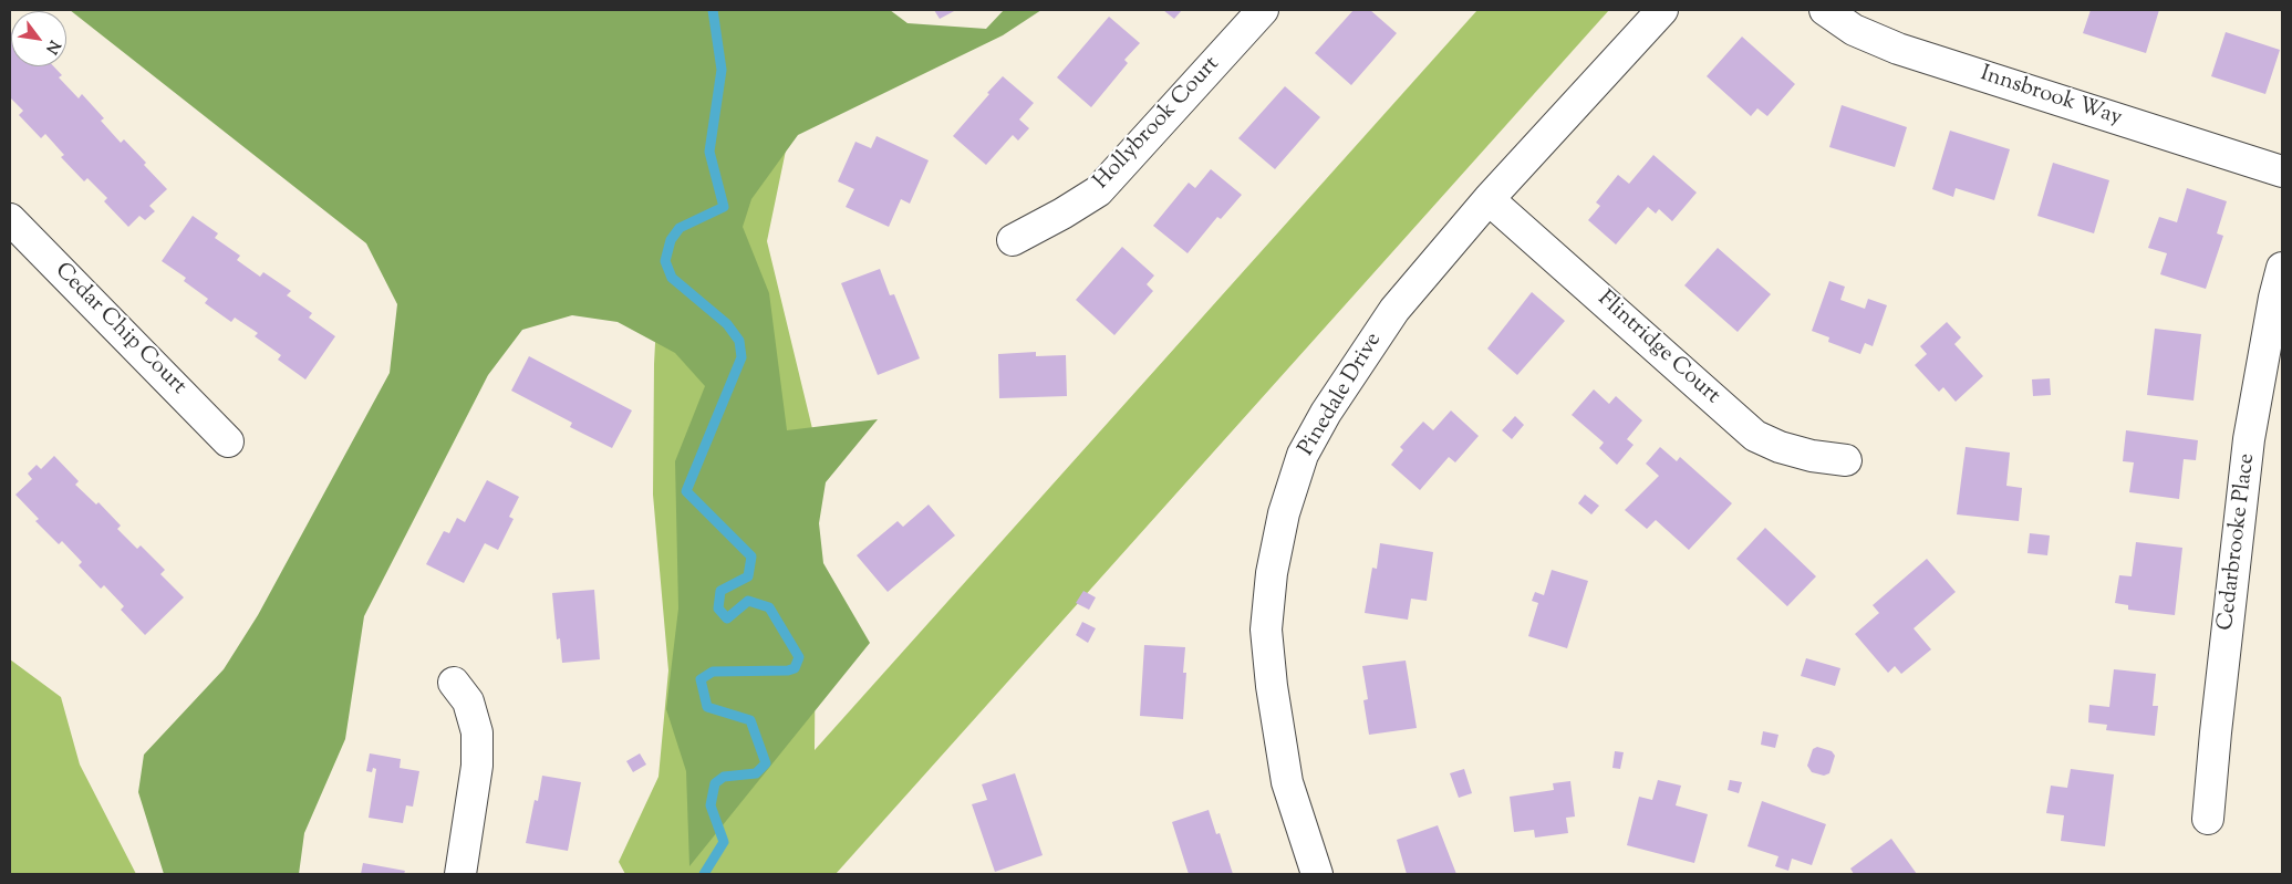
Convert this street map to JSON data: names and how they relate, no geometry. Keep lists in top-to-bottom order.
{
  "streets": {
    "street": [
      "Innsbrook Way",
      "Hollybrook Court",
      "Cedar Chip Court",
      "Flintridge Court",
      "Pinedale Drive",
      "Cedarbrooke Place"
    ]
  },
  "crossings": [
    ["Flintridge Court", "Pinedale Drive"]
  ],
  "north": "bottom right"
}
